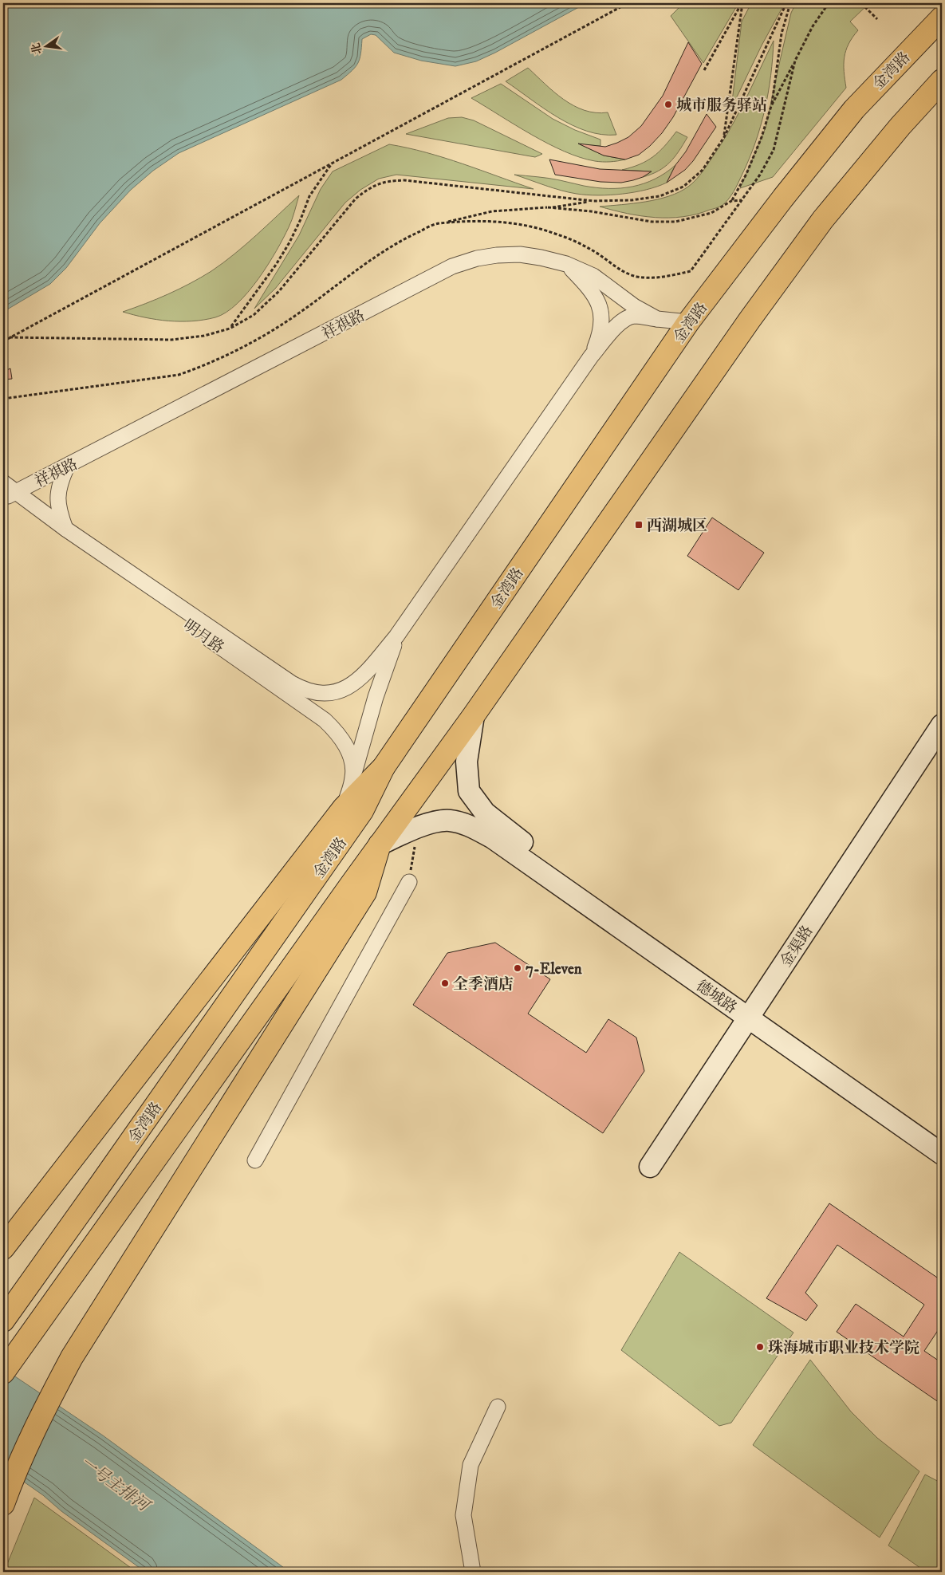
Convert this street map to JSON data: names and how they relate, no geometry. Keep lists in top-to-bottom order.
{
  "streets": {
    "main road": ["金湾路"],
    "street": [
      "祥祺路",
      "明月路",
      "金渠路",
      "德城路"
    ]
  },
  "crossings": [
    ["金湾路", "祥祺路"],
    ["祥祺路", "明月路"],
    ["金渠路", "德城路"]
  ],
  "water": ["一号主排河"],
  "places": {
    "other": [
      "城市服务驿站",
      "7-Eleven",
      "全季酒店",
      "珠海城市职业技术学院"
    ],
    "transit": ["西湖城区"]
  },
  "north": "left"
}
